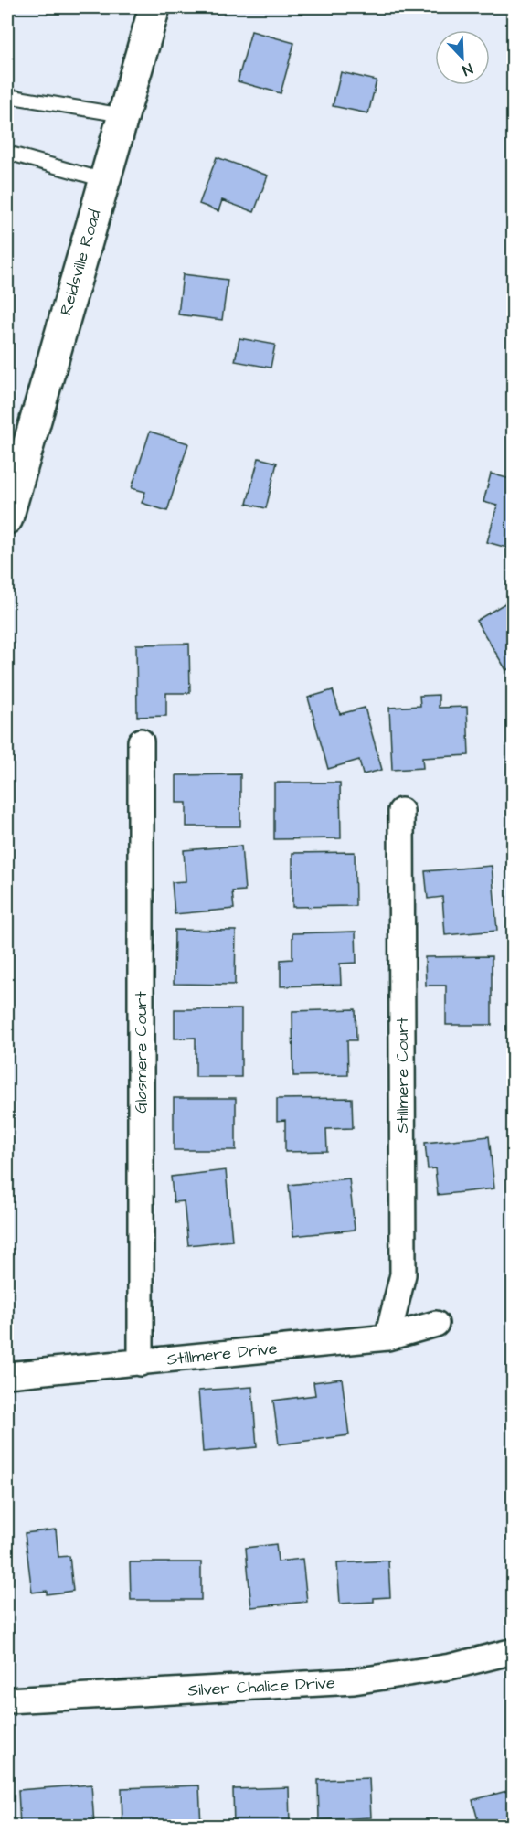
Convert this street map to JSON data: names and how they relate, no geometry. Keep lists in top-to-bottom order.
{
  "streets": {
    "highway": ["Reidsville Road"],
    "street": [
      "Glasmere Court",
      "Stillmere Court",
      "Stillmere Drive",
      "Silver Chalice Drive"
    ]
  },
  "crossings": [
    ["Glasmere Court", "Stillmere Drive"],
    ["Stillmere Court", "Stillmere Drive"]
  ],
  "north": "bottom right"
}
